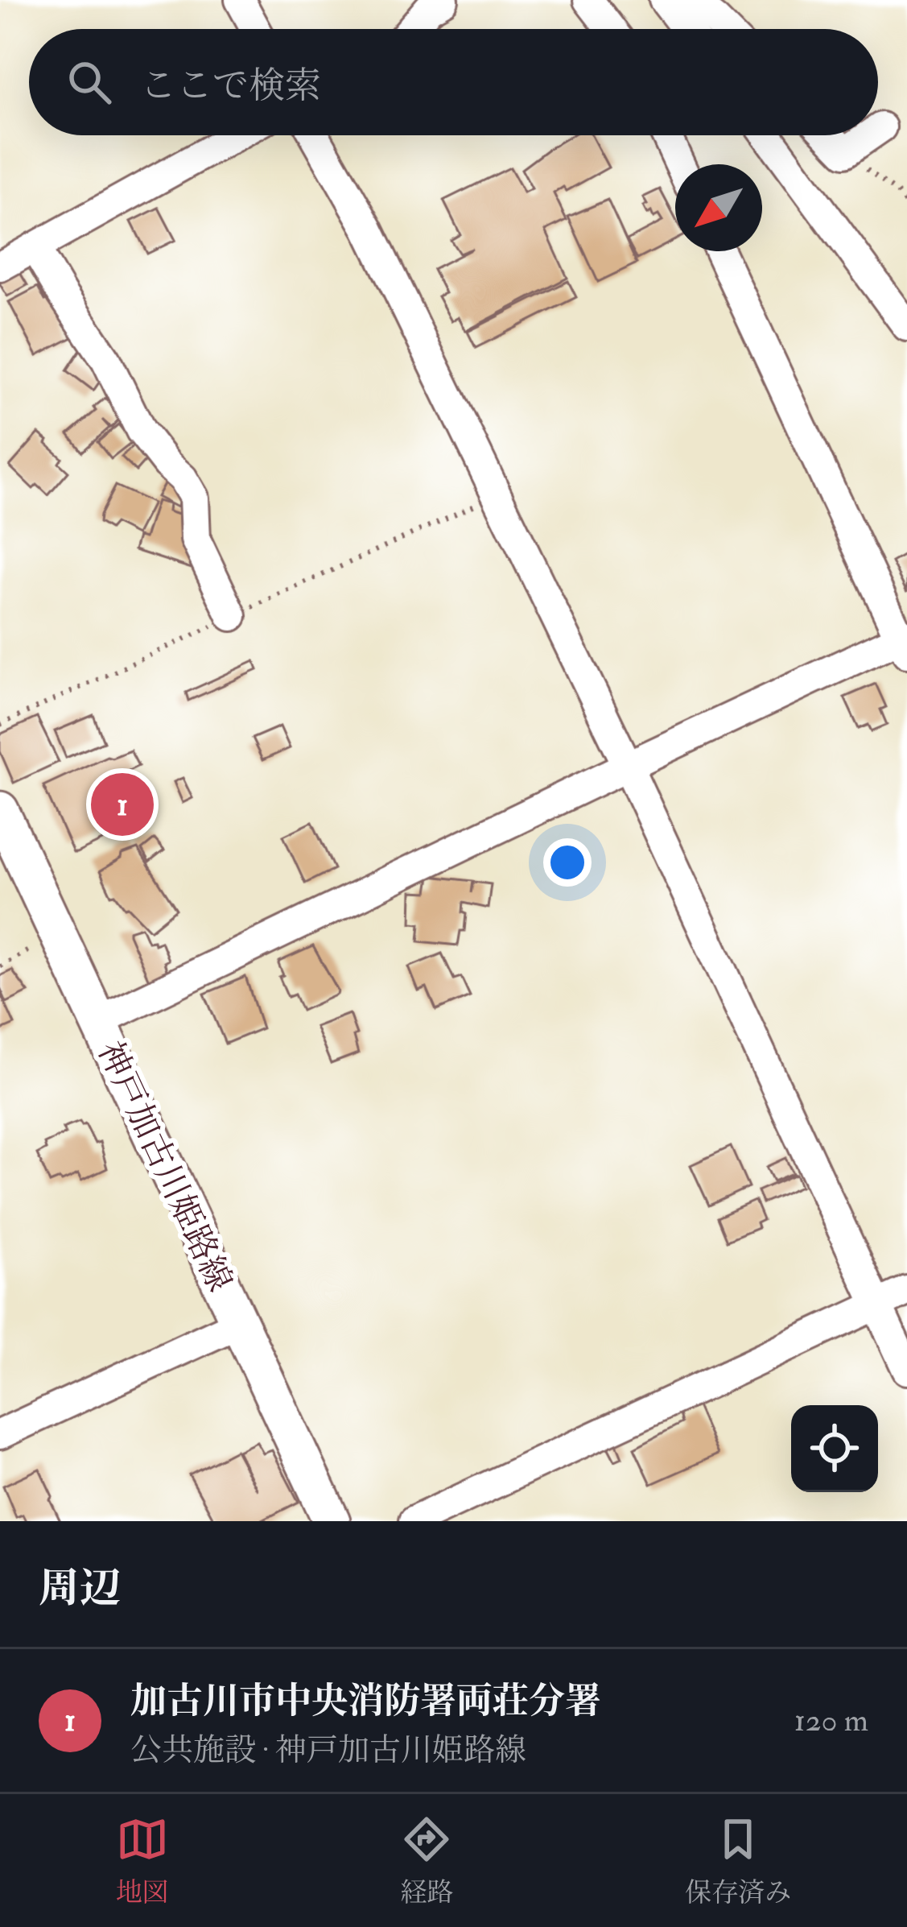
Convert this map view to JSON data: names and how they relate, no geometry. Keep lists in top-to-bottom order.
{
  "streets": {
    "main road": ["神戸加古川姫路線"]
  },
  "north": "bottom left",
  "page": {
    "search": "ここで検索",
    "pins": "1",
    "heading": "周辺",
    "list": [
      {
        "mark": "1",
        "name": "加古川市中央消防署両荘分署",
        "note": "公共施設 · 神戸加古川姫路線",
        "value": "120 m"
      }
    ],
    "nav": ["地図", "経路", "保存済み"]
  }
}
